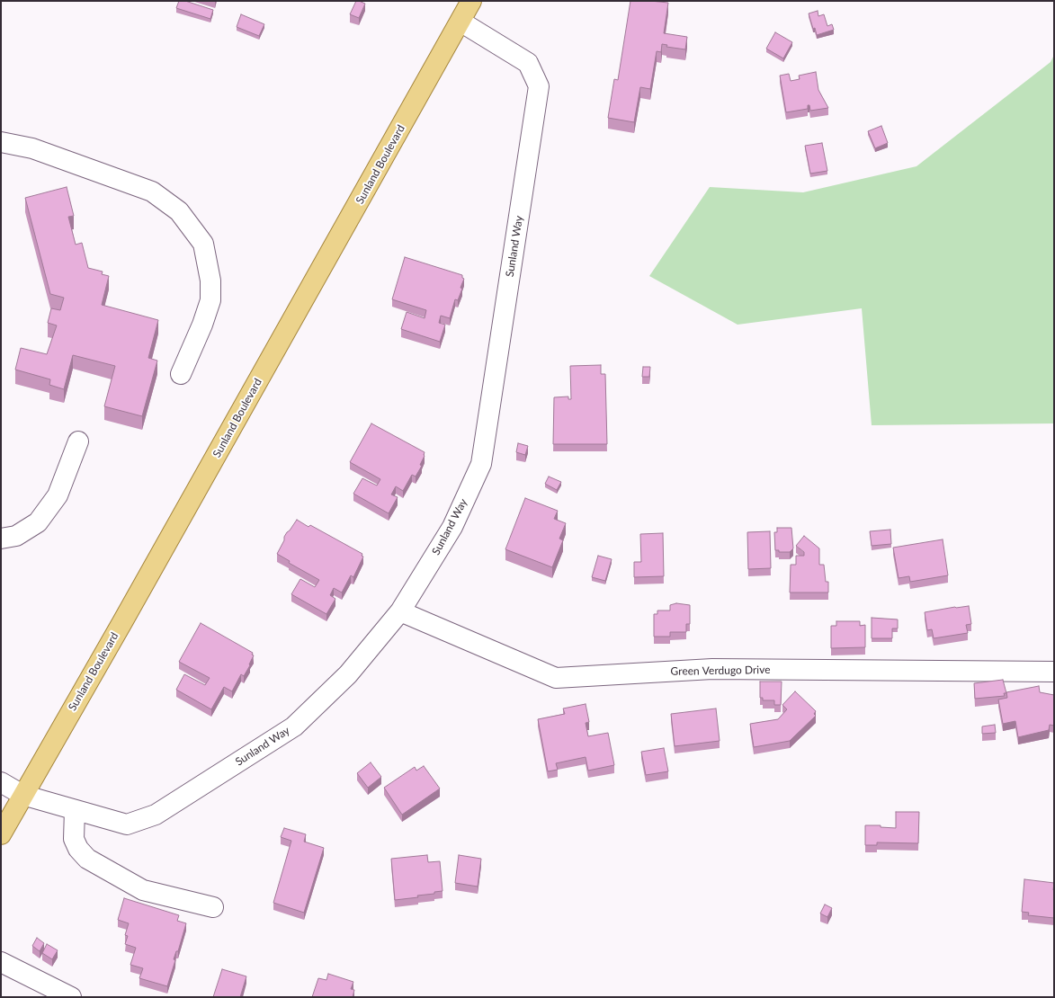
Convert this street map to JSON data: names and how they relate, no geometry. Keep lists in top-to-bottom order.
{
  "streets": {
    "main road": ["Sunland Boulevard"],
    "street": ["Sunland Way", "Green Verdugo Drive"]
  },
  "crossings": [
    ["Sunland Boulevard", "Sunland Way"],
    ["Sunland Way", "Green Verdugo Drive"]
  ]
}
